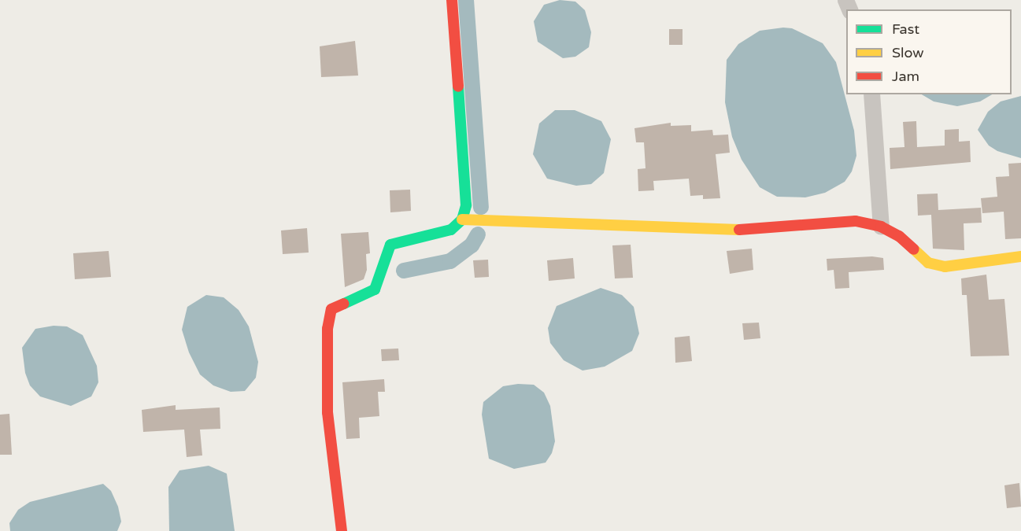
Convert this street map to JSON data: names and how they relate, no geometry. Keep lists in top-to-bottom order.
{
  "legend": ["Fast", "Slow", "Jam"]
}
